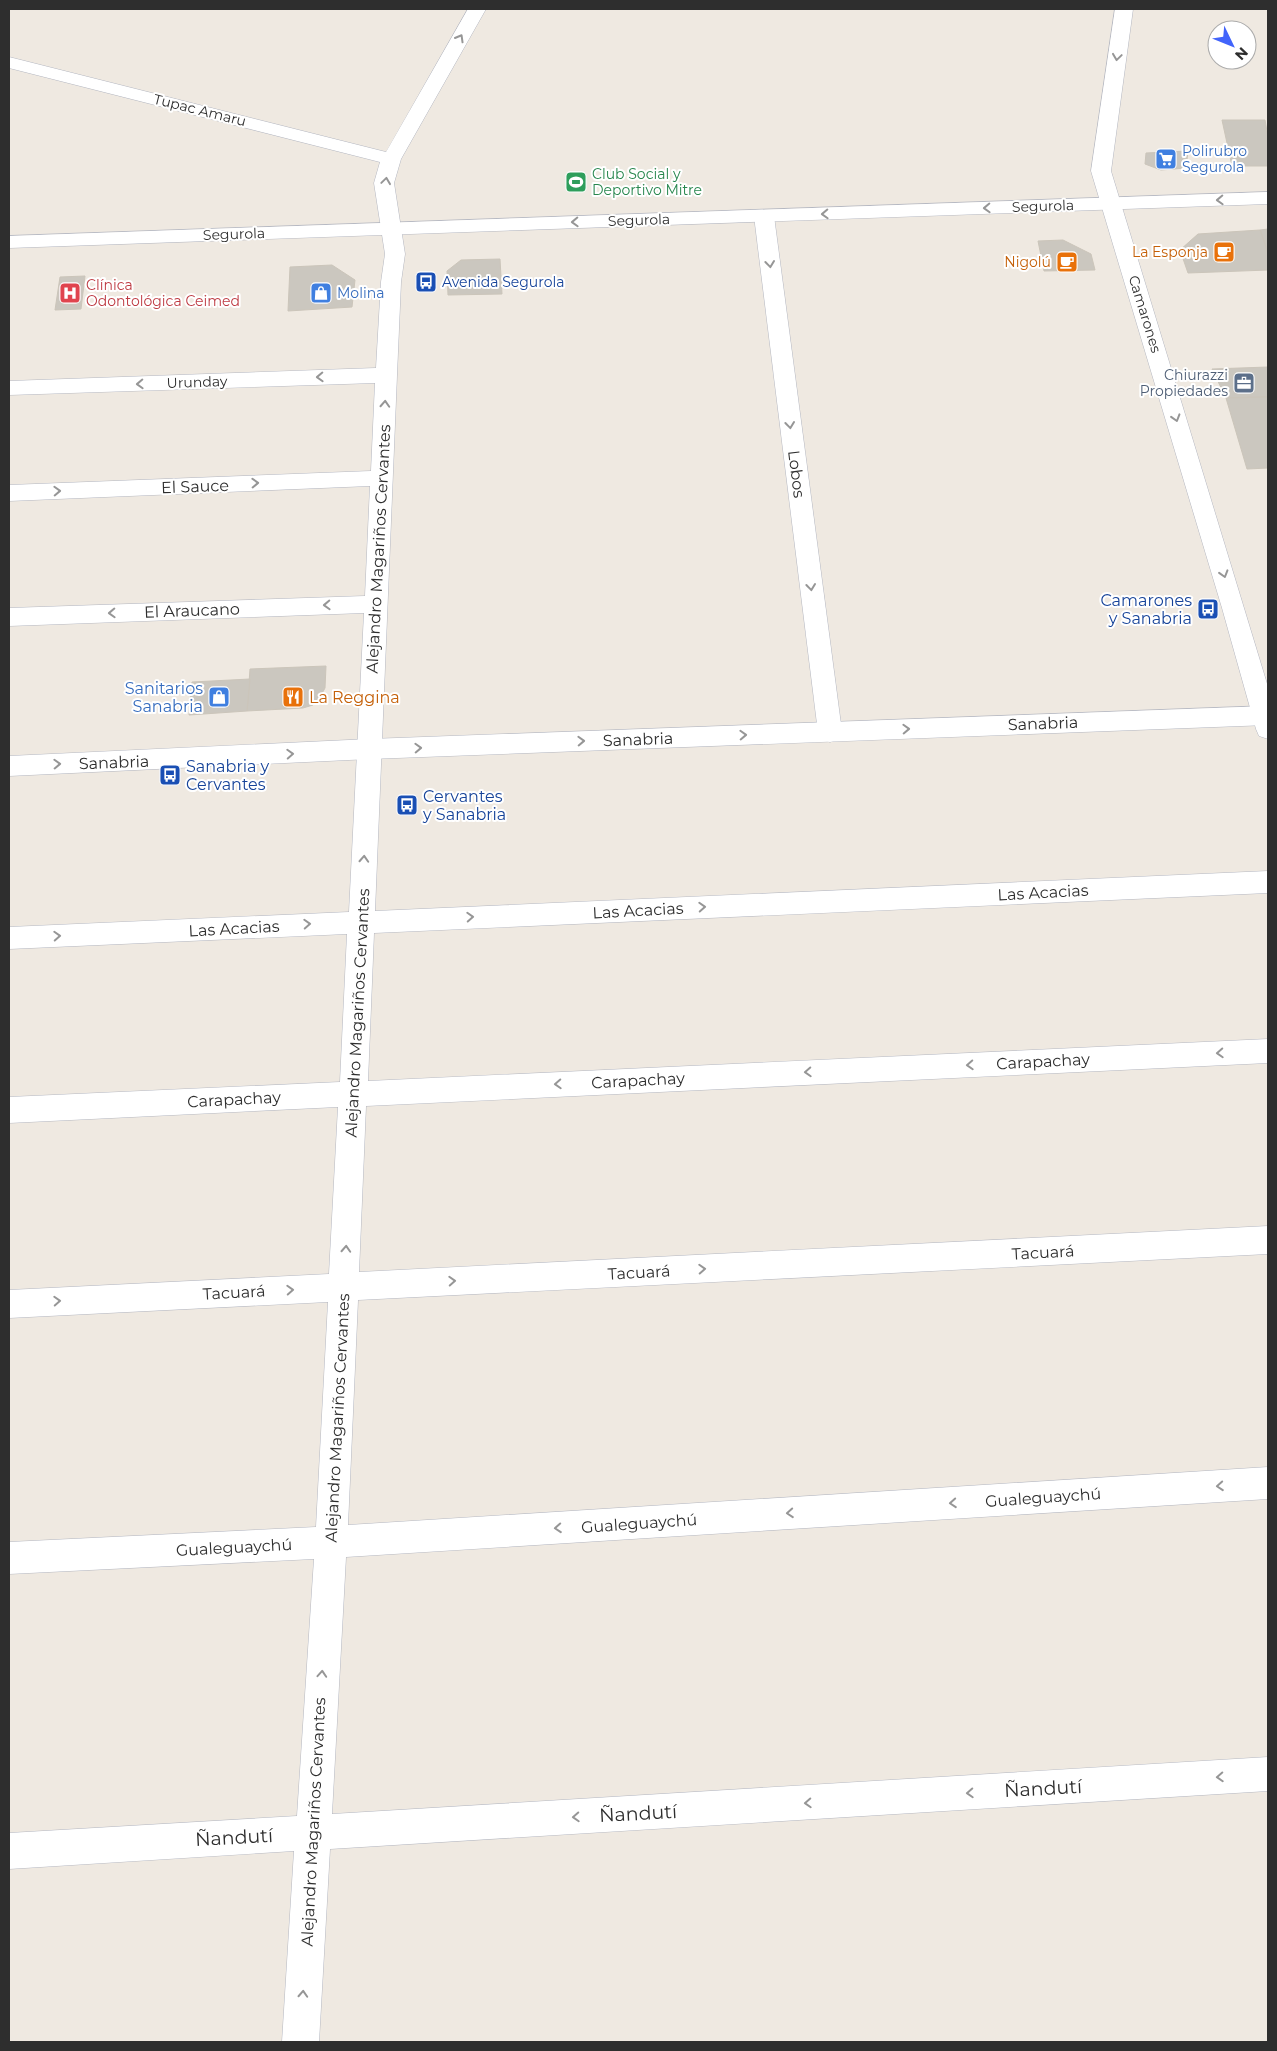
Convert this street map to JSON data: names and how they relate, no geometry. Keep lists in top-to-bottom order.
{
  "streets": {
    "street": [
      "Tupac Amaru",
      "Segurola",
      "Camarones",
      "Urunday",
      "Lobos",
      "El Sauce",
      "Alejandro Magariños Cervantes",
      "El Araucano",
      "Sanabria",
      "Las Acacias",
      "Carapachay",
      "Tacuará",
      "Gualeguaychú",
      "Ñandutí"
    ]
  },
  "crossings": [
    ["Tupac Amaru", "Alejandro Magariños Cervantes"],
    ["Segurola", "Camarones"],
    ["Segurola", "Lobos"],
    ["Segurola", "Alejandro Magariños Cervantes"],
    ["Camarones", "Sanabria"],
    ["Urunday", "Alejandro Magariños Cervantes"],
    ["Lobos", "Sanabria"],
    ["El Sauce", "Alejandro Magariños Cervantes"],
    ["Alejandro Magariños Cervantes", "El Araucano"],
    ["Alejandro Magariños Cervantes", "Sanabria"],
    ["Alejandro Magariños Cervantes", "Las Acacias"],
    ["Alejandro Magariños Cervantes", "Carapachay"],
    ["Alejandro Magariños Cervantes", "Tacuará"],
    ["Alejandro Magariños Cervantes", "Gualeguaychú"],
    ["Alejandro Magariños Cervantes", "Ñandutí"]
  ],
  "one_way": [
    "Segurola",
    "Camarones",
    "Urunday",
    "Lobos",
    "El Sauce",
    "Alejandro Magariños Cervantes",
    "El Araucano",
    "Sanabria",
    "Las Acacias",
    "Carapachay",
    "Tacuará",
    "Gualeguaychú",
    "Ñandutí"
  ],
  "places": {
    "supermarket": ["Polirubro Segurola"],
    "sports": ["Club Social y Deportivo Mitre"],
    "cafe": ["La Esponja", "Nigolú"],
    "bus stop": [
      "Avenida Segurola",
      "Camarones y Sanabria",
      "Sanabria y Cervantes",
      "Cervantes y Sanabria"
    ],
    "hospital": ["Clínica Odontológica Ceimed"],
    "shop": ["Molina", "Sanitarios Sanabria"],
    "office": ["Chiurazzi Propiedades"],
    "restaurant": ["La Reggina"]
  },
  "north": "bottom right"
}
